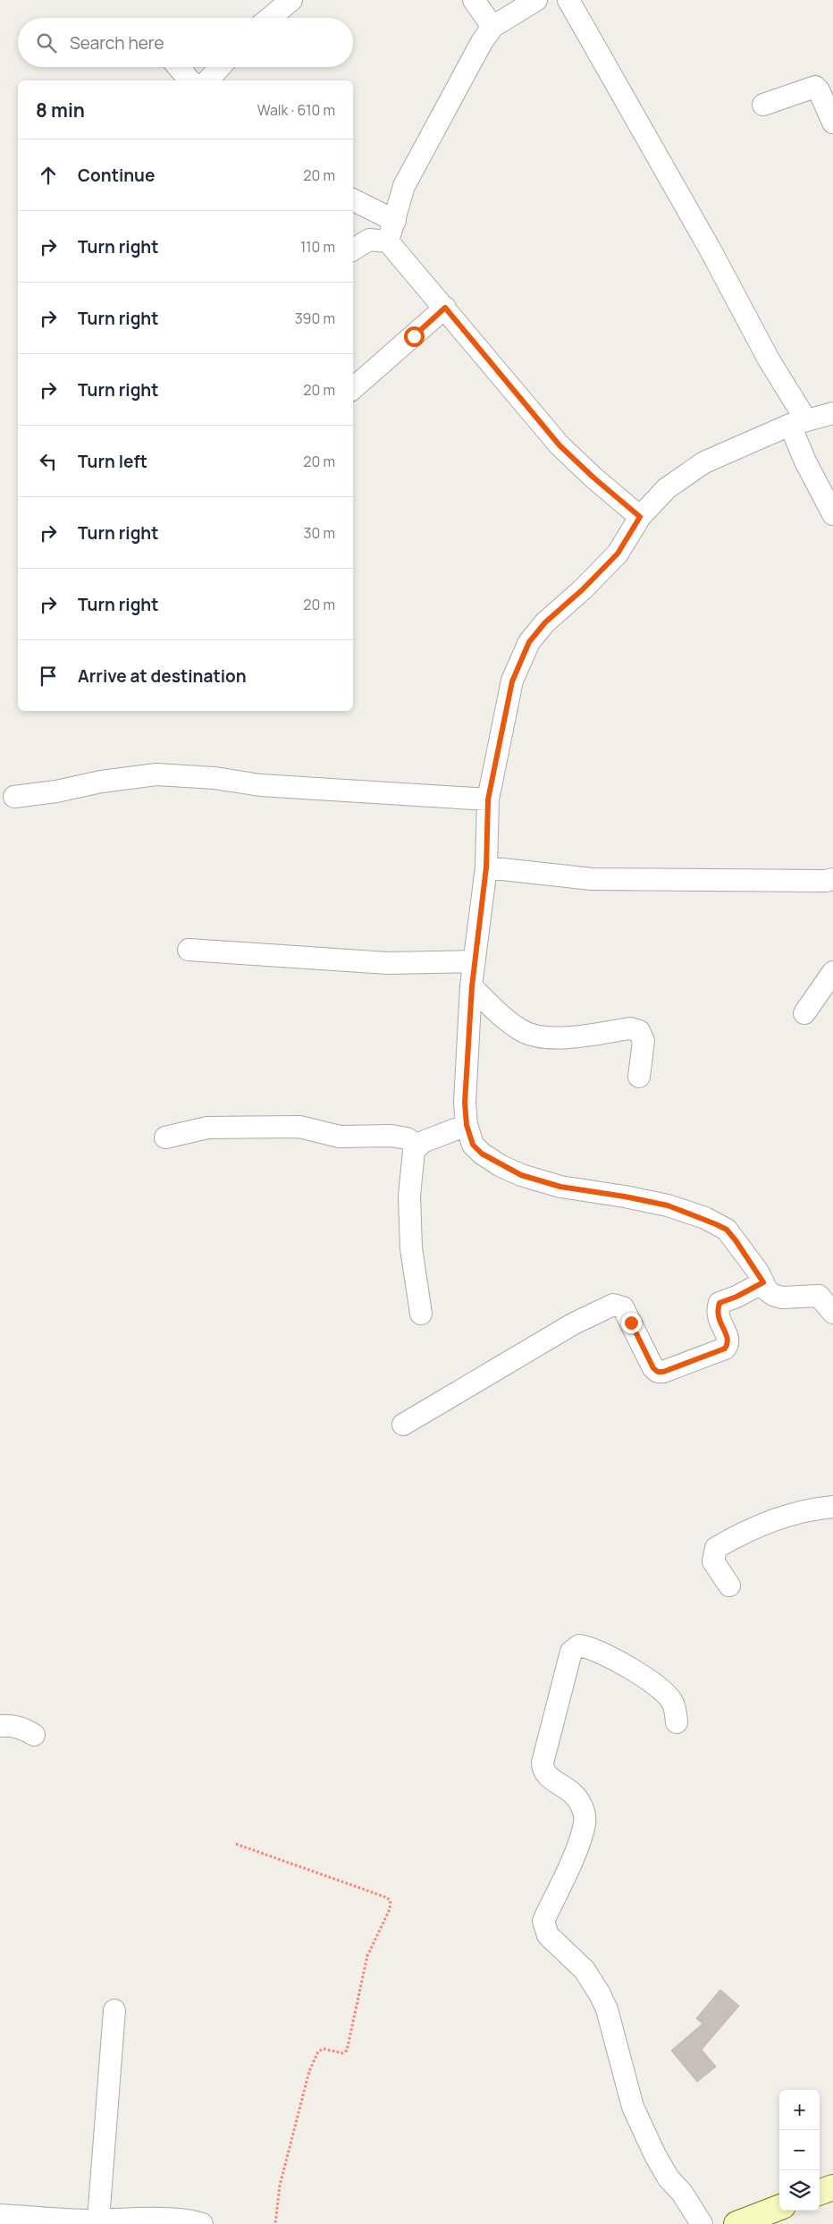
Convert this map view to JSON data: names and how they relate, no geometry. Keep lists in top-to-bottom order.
{
  "page": {
    "search": "Search here",
    "heading": ["8 min", "Walk · 610 m"],
    "list": [
      ["Continue", "20 m"],
      ["Turn right", "110 m"],
      ["Turn right", "390 m"],
      ["Turn right", "20 m"],
      ["Turn left", "20 m"],
      ["Turn right", "30 m"],
      ["Turn right", "20 m"],
      "Arrive at destination"
    ],
    "map_buttons": ["+", "−"]
  }
}
